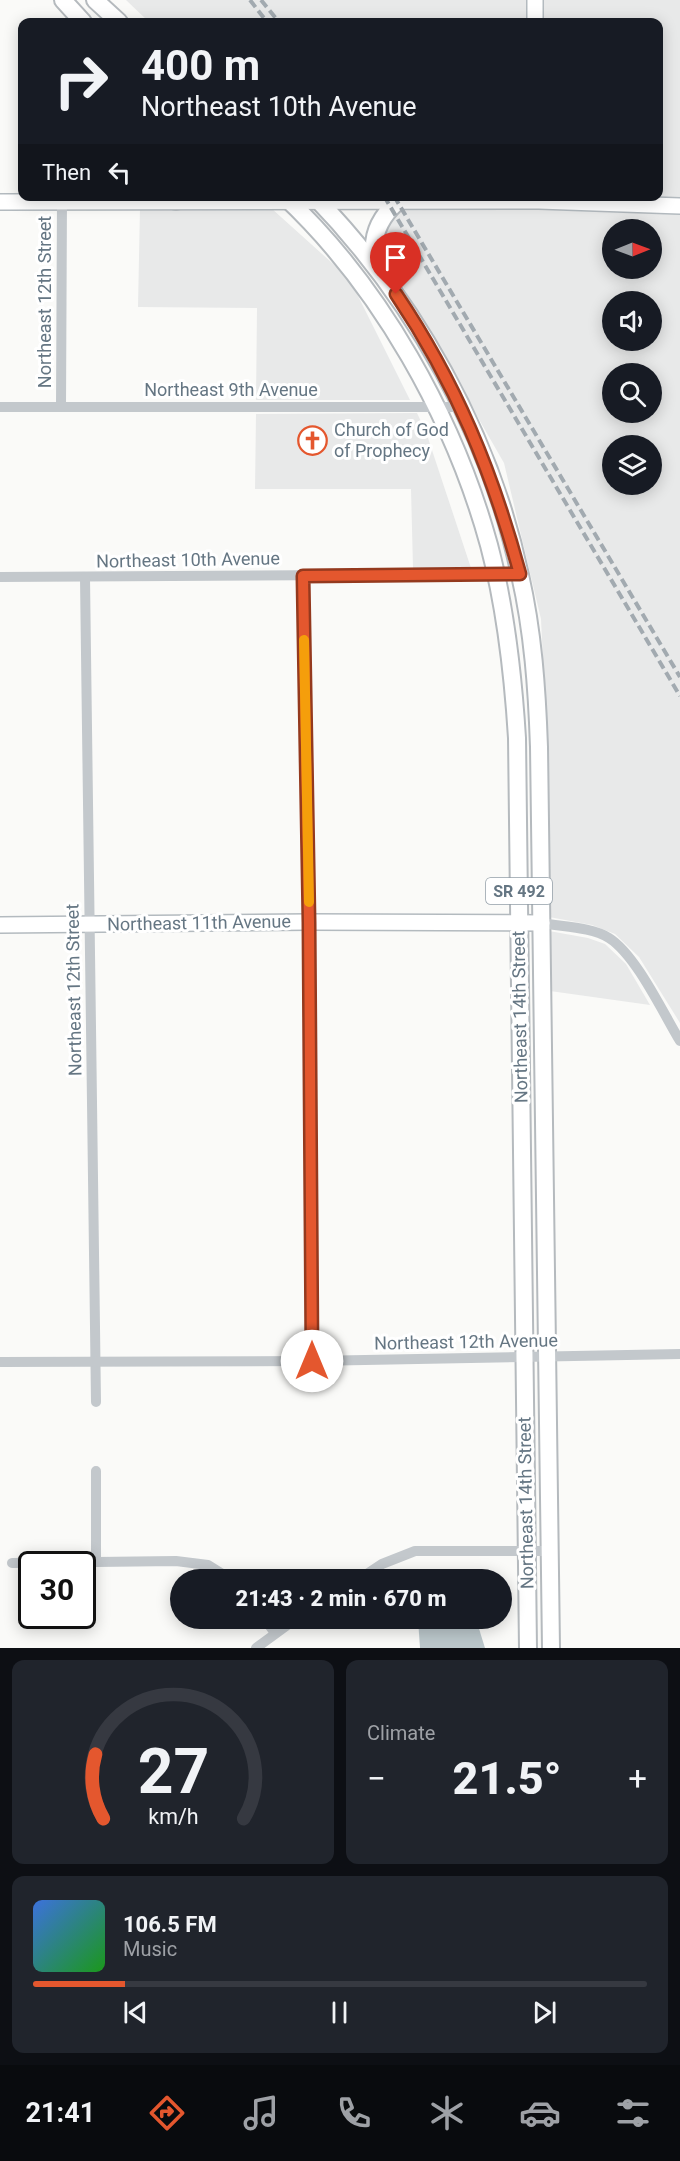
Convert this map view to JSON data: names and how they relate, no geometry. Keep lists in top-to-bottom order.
{
  "streets": {
    "main road": ["SR 492", "Northeast 11th Avenue", "Northeast 14th Street"],
    "street": [
      "Northeast 12th Street",
      "Northeast 9th Avenue",
      "Northeast 10th Avenue",
      "Northeast 12th Avenue"
    ]
  },
  "crossings": [
    ["Northeast 12th Street", "Northeast 9th Avenue"],
    ["Northeast 12th Street", "Northeast 10th Avenue"],
    ["Northeast 12th Street", "Northeast 11th Avenue"],
    ["Northeast 12th Street", "Northeast 12th Avenue"],
    ["Northeast 9th Avenue", "Northeast 14th Street"],
    ["Northeast 10th Avenue", "Northeast 14th Street"],
    ["Northeast 11th Avenue", "Northeast 14th Street"],
    ["Northeast 14th Street", "Northeast 12th Avenue"]
  ],
  "places": {
    "church": ["Church of God of Prophecy"]
  },
  "north": "right",
  "page": {
    "turn": ["400 m", "Northeast 10th Avenue"],
    "then": "Then",
    "limit": "30",
    "trip": "21:43 · 2 min · 670 m",
    "tile": "Climate",
    "heat": ["−", "21.5°", "+"],
    "song": ["106.5 FM", "Music"],
    "tabs": "21:41",
    "gauge": ["27", "km/h"]
  }
}
